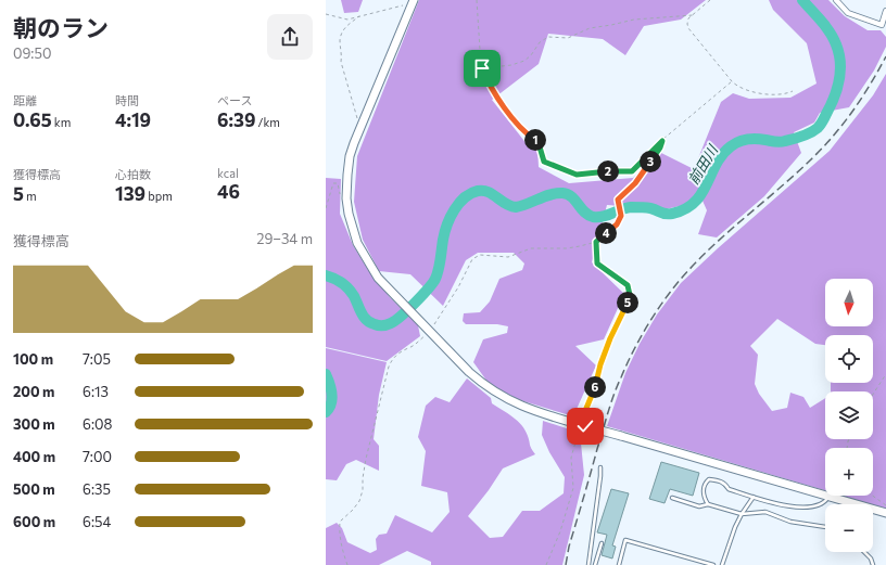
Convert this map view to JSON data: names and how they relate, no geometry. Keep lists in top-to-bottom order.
{
  "water": ["前田川"],
  "north": "bottom",
  "page": {
    "heading": ["朝のラン", "09:50"],
    "stats": [
      ["距離", "0.65 km"],
      ["時間", "4:19"],
      ["ペース", "6:39 /km"],
      ["獲得標高", "5 m"],
      ["心拍数", "139 bpm"],
      ["kcal", "46"]
    ],
    "pins": [
      "1",
      "3",
      "2",
      "4",
      "5",
      "6"
    ],
    "chart": ["獲得標高", "29–34 m"],
    "map_buttons": ["+", "−"],
    "list": [
      {
        "name": "100 m",
        "note": "7:05"
      },
      {
        "name": "200 m",
        "note": "6:13"
      },
      {
        "name": "300 m",
        "note": "6:08"
      },
      {
        "name": "400 m",
        "note": "7:00"
      },
      {
        "name": "500 m",
        "note": "6:35"
      },
      {
        "name": "600 m",
        "note": "6:54"
      }
    ]
  }
}
